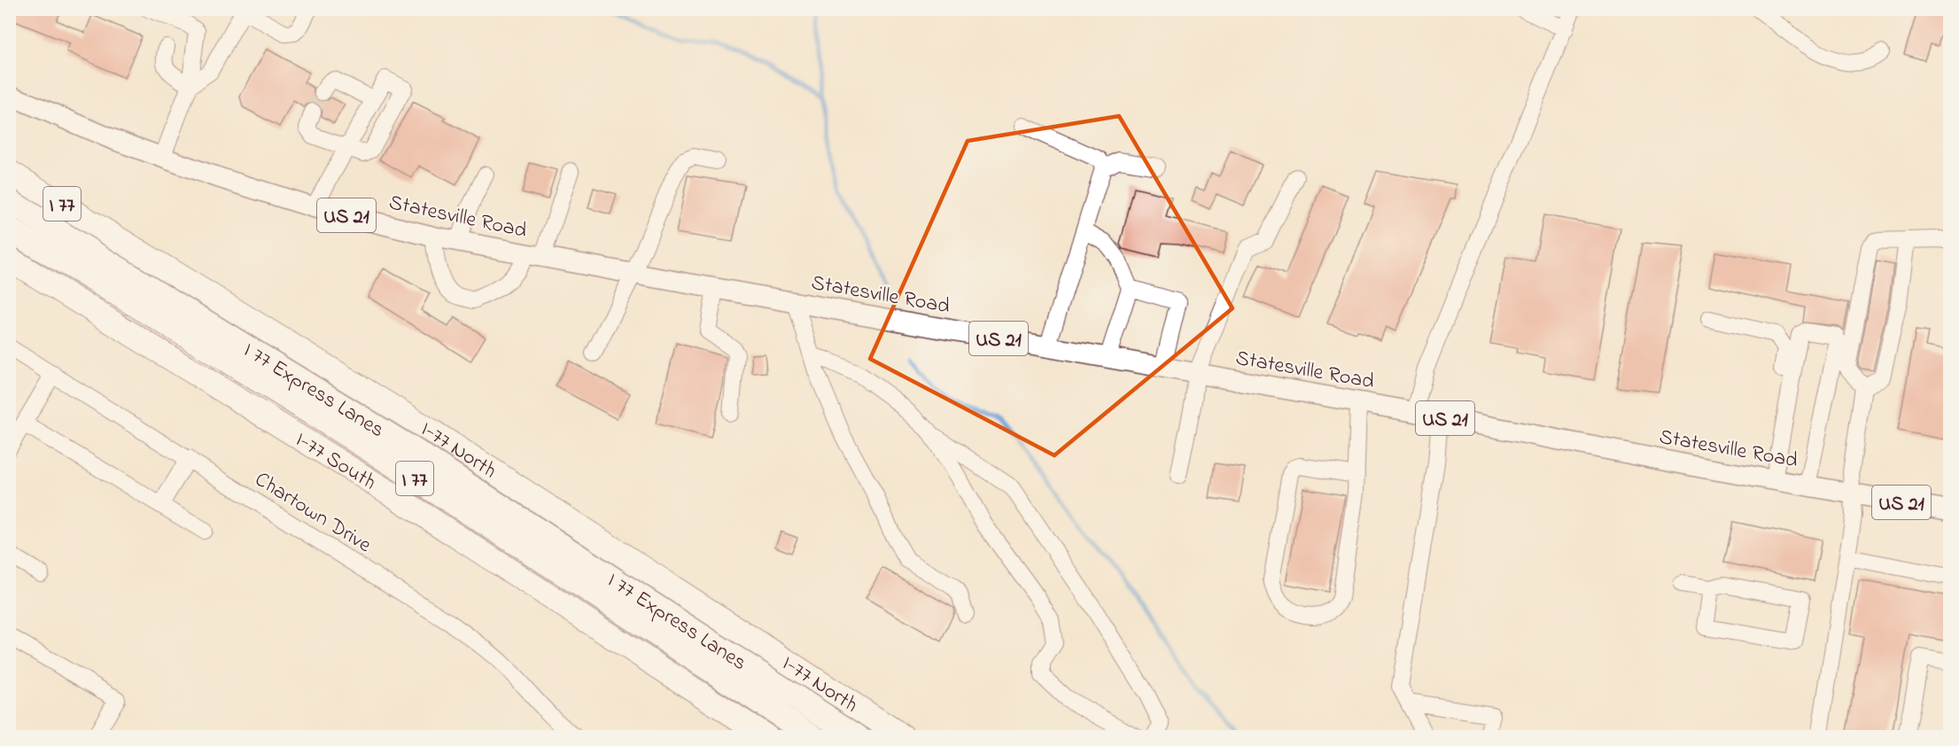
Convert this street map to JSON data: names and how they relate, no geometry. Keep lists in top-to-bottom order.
{
  "streets": {
    "highway": [
      "I 77",
      "I 77 Express Lanes",
      "I-77 North",
      "I-77 South"
    ],
    "main road": ["US 21", "Statesville Road"],
    "street": ["Chartown Drive"]
  }
}
